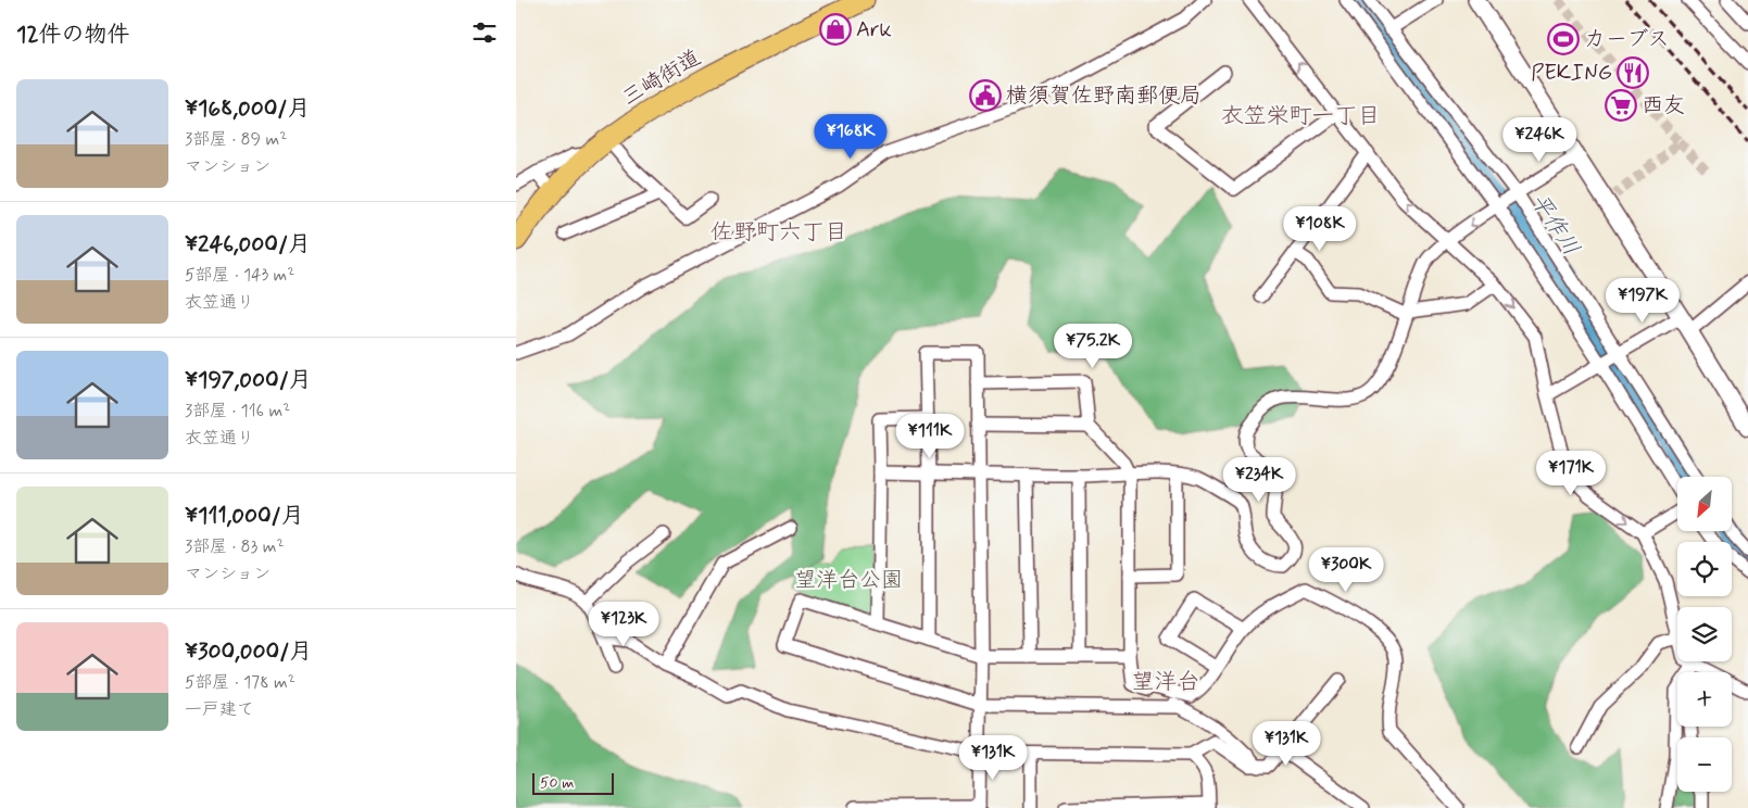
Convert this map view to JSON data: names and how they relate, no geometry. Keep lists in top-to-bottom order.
{
  "streets": {
    "main road": ["三崎街道"]
  },
  "districts": ["衣笠栄町一丁目", "佐野町六丁目", "望洋台"],
  "water": ["平作川"],
  "parks": ["望洋台公園"],
  "places": {
    "shop": ["Ark"],
    "sports": ["カーブス"],
    "restaurant": ["PEKING"],
    "public building": ["横須賀佐野南郵便局"],
    "supermarket": ["西友"]
  },
  "scale_bar": "50 m",
  "north": "bottom left",
  "page": {
    "heading": "12件の物件",
    "list": [
      {
        "name": "¥168,000/月",
        "note": "3部屋 · 89 m² · マンション"
      },
      {
        "name": "¥246,000/月",
        "note": "5部屋 · 143 m² · 衣笠通り"
      },
      {
        "name": "¥197,000/月",
        "note": "3部屋 · 116 m² · 衣笠通り"
      },
      {
        "name": "¥111,000/月",
        "note": "3部屋 · 83 m² · マンション"
      },
      {
        "name": "¥300,000/月",
        "note": "5部屋 · 178 m² · 一戸建て"
      }
    ],
    "price": [
      "¥168K",
      "¥246K",
      "¥108K",
      "¥197K",
      "¥75.2K",
      "¥111K",
      "¥171K",
      "¥234K",
      "¥300K",
      "¥123K",
      "¥131K",
      "¥131K"
    ],
    "map_buttons": ["+", "−"],
    "scale": "50 m"
  }
}
